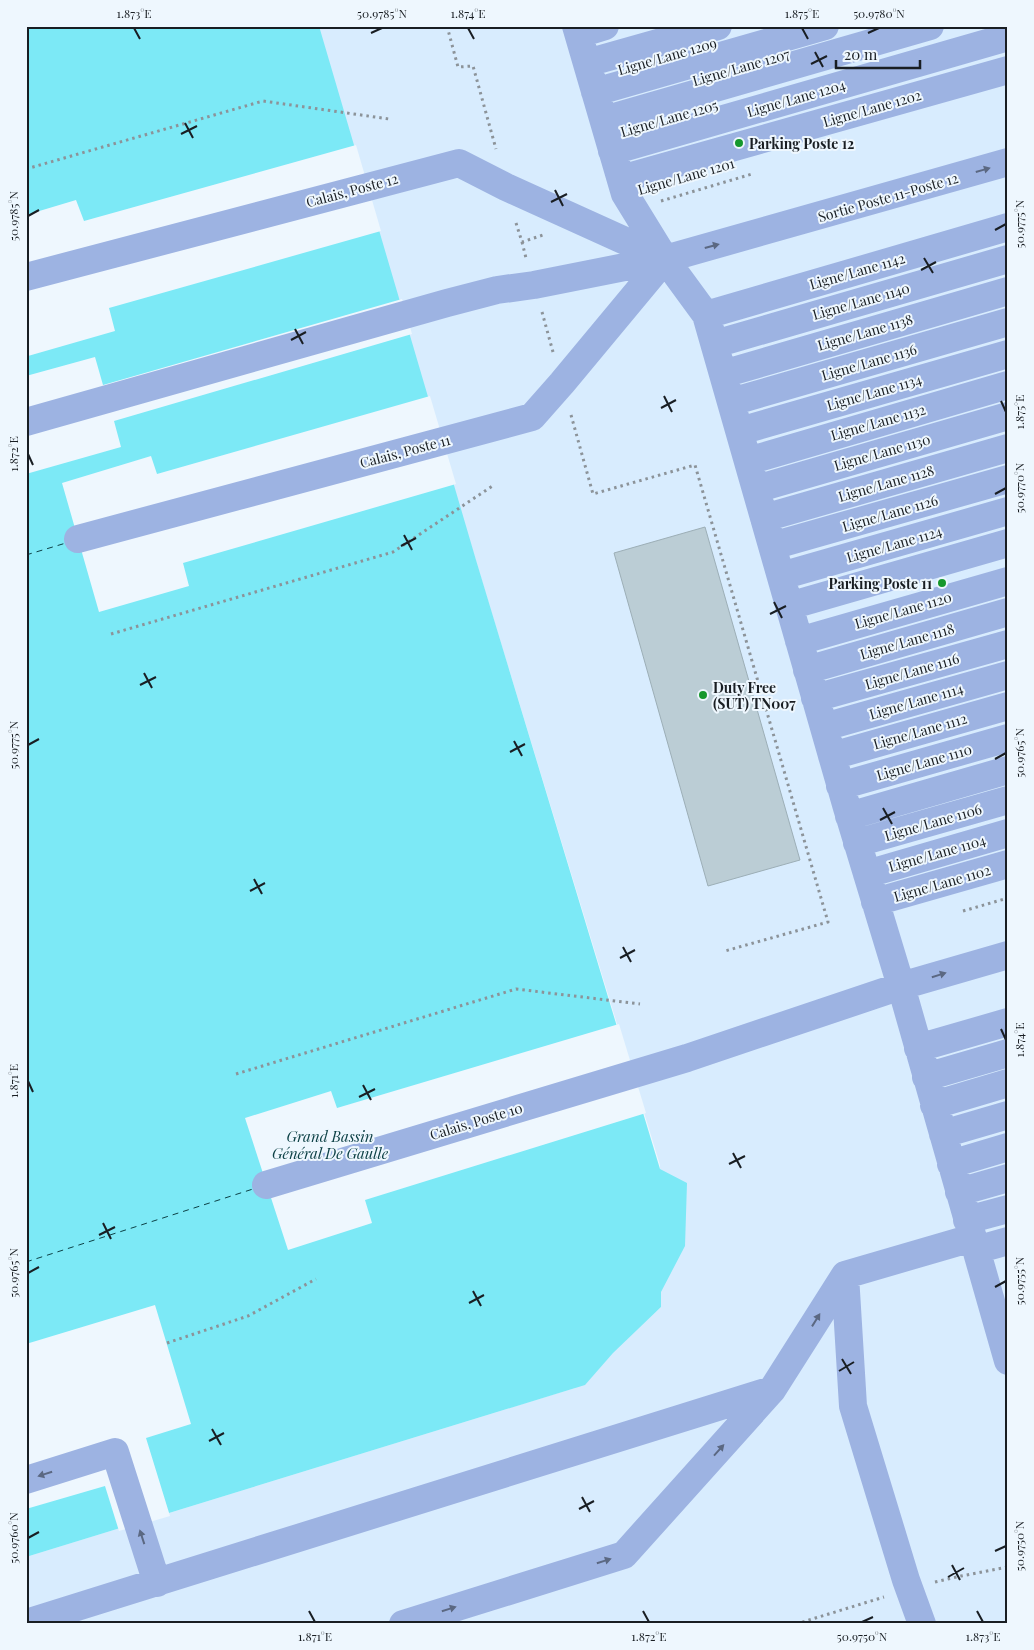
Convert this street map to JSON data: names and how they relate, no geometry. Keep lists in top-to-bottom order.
{
  "streets": {
    "lane": [
      "Ligne/Lane 1209",
      "Ligne/Lane 1207",
      "Ligne/Lane 1204",
      "Ligne/Lane 1202",
      "Ligne/Lane 1205",
      "Ligne/Lane 1201",
      "Calais, Poste 12",
      "Sortie Poste 11-Poste 12",
      "Ligne/Lane 1142",
      "Ligne/Lane 1140",
      "Ligne/Lane 1138",
      "Ligne/Lane 1136",
      "Ligne/Lane 1134",
      "Ligne/Lane 1132",
      "Calais, Poste 11",
      "Ligne/Lane 1130",
      "Ligne/Lane 1128",
      "Ligne/Lane 1126",
      "Ligne/Lane 1124",
      "Ligne/Lane 1120",
      "Ligne/Lane 1118",
      "Ligne/Lane 1116",
      "Ligne/Lane 1114",
      "Ligne/Lane 1112",
      "Ligne/Lane 1110",
      "Ligne/Lane 1106",
      "Ligne/Lane 1104",
      "Ligne/Lane 1102",
      "Calais, Poste 10"
    ]
  },
  "crossings": [
    ["Ligne/Lane 1209", "Ligne/Lane 1207"],
    ["Ligne/Lane 1209", "Ligne/Lane 1204"],
    ["Ligne/Lane 1209", "Ligne/Lane 1202"],
    ["Ligne/Lane 1209", "Ligne/Lane 1205"],
    ["Ligne/Lane 1209", "Ligne/Lane 1201"],
    ["Ligne/Lane 1207", "Ligne/Lane 1204"],
    ["Ligne/Lane 1207", "Ligne/Lane 1202"],
    ["Ligne/Lane 1207", "Ligne/Lane 1205"],
    ["Ligne/Lane 1207", "Ligne/Lane 1201"],
    ["Ligne/Lane 1204", "Ligne/Lane 1202"],
    ["Ligne/Lane 1204", "Ligne/Lane 1205"],
    ["Ligne/Lane 1204", "Ligne/Lane 1201"],
    ["Ligne/Lane 1202", "Ligne/Lane 1205"],
    ["Ligne/Lane 1202", "Ligne/Lane 1201"],
    ["Ligne/Lane 1205", "Ligne/Lane 1201"],
    ["Calais, Poste 12", "Sortie Poste 11-Poste 12"],
    ["Calais, Poste 12", "Calais, Poste 11"],
    ["Sortie Poste 11-Poste 12", "Calais, Poste 11"],
    ["Ligne/Lane 1142", "Ligne/Lane 1140"],
    ["Ligne/Lane 1142", "Ligne/Lane 1138"],
    ["Ligne/Lane 1142", "Ligne/Lane 1136"],
    ["Ligne/Lane 1142", "Ligne/Lane 1134"],
    ["Ligne/Lane 1142", "Ligne/Lane 1132"],
    ["Ligne/Lane 1142", "Ligne/Lane 1130"],
    ["Ligne/Lane 1142", "Ligne/Lane 1128"],
    ["Ligne/Lane 1142", "Ligne/Lane 1126"],
    ["Ligne/Lane 1142", "Ligne/Lane 1124"],
    ["Ligne/Lane 1142", "Ligne/Lane 1120"],
    ["Ligne/Lane 1142", "Ligne/Lane 1118"],
    ["Ligne/Lane 1142", "Ligne/Lane 1116"],
    ["Ligne/Lane 1142", "Ligne/Lane 1114"],
    ["Ligne/Lane 1142", "Ligne/Lane 1112"],
    ["Ligne/Lane 1142", "Ligne/Lane 1110"],
    ["Ligne/Lane 1142", "Ligne/Lane 1106"],
    ["Ligne/Lane 1142", "Ligne/Lane 1104"],
    ["Ligne/Lane 1142", "Ligne/Lane 1102"],
    ["Ligne/Lane 1140", "Ligne/Lane 1138"],
    ["Ligne/Lane 1140", "Ligne/Lane 1136"],
    ["Ligne/Lane 1140", "Ligne/Lane 1134"],
    ["Ligne/Lane 1140", "Ligne/Lane 1132"],
    ["Ligne/Lane 1140", "Ligne/Lane 1130"],
    ["Ligne/Lane 1140", "Ligne/Lane 1128"],
    ["Ligne/Lane 1140", "Ligne/Lane 1126"],
    ["Ligne/Lane 1140", "Ligne/Lane 1124"],
    ["Ligne/Lane 1140", "Ligne/Lane 1120"],
    ["Ligne/Lane 1140", "Ligne/Lane 1118"],
    ["Ligne/Lane 1140", "Ligne/Lane 1116"],
    ["Ligne/Lane 1140", "Ligne/Lane 1114"],
    ["Ligne/Lane 1140", "Ligne/Lane 1112"],
    ["Ligne/Lane 1140", "Ligne/Lane 1110"],
    ["Ligne/Lane 1140", "Ligne/Lane 1106"],
    ["Ligne/Lane 1140", "Ligne/Lane 1104"],
    ["Ligne/Lane 1140", "Ligne/Lane 1102"],
    ["Ligne/Lane 1138", "Ligne/Lane 1136"],
    ["Ligne/Lane 1138", "Ligne/Lane 1134"],
    ["Ligne/Lane 1138", "Ligne/Lane 1132"],
    ["Ligne/Lane 1138", "Ligne/Lane 1130"],
    ["Ligne/Lane 1138", "Ligne/Lane 1128"],
    ["Ligne/Lane 1138", "Ligne/Lane 1126"],
    ["Ligne/Lane 1138", "Ligne/Lane 1124"],
    ["Ligne/Lane 1138", "Ligne/Lane 1120"],
    ["Ligne/Lane 1138", "Ligne/Lane 1118"],
    ["Ligne/Lane 1138", "Ligne/Lane 1116"],
    ["Ligne/Lane 1138", "Ligne/Lane 1114"],
    ["Ligne/Lane 1138", "Ligne/Lane 1112"],
    ["Ligne/Lane 1138", "Ligne/Lane 1110"],
    ["Ligne/Lane 1138", "Ligne/Lane 1106"],
    ["Ligne/Lane 1138", "Ligne/Lane 1104"],
    ["Ligne/Lane 1138", "Ligne/Lane 1102"],
    ["Ligne/Lane 1136", "Ligne/Lane 1134"],
    ["Ligne/Lane 1136", "Ligne/Lane 1132"],
    ["Ligne/Lane 1136", "Ligne/Lane 1130"],
    ["Ligne/Lane 1136", "Ligne/Lane 1128"],
    ["Ligne/Lane 1136", "Ligne/Lane 1126"],
    ["Ligne/Lane 1136", "Ligne/Lane 1124"],
    ["Ligne/Lane 1136", "Ligne/Lane 1120"],
    ["Ligne/Lane 1136", "Ligne/Lane 1118"],
    ["Ligne/Lane 1136", "Ligne/Lane 1116"],
    ["Ligne/Lane 1136", "Ligne/Lane 1114"],
    ["Ligne/Lane 1136", "Ligne/Lane 1112"],
    ["Ligne/Lane 1136", "Ligne/Lane 1110"],
    ["Ligne/Lane 1136", "Ligne/Lane 1106"],
    ["Ligne/Lane 1136", "Ligne/Lane 1104"],
    ["Ligne/Lane 1136", "Ligne/Lane 1102"],
    ["Ligne/Lane 1134", "Ligne/Lane 1132"],
    ["Ligne/Lane 1134", "Ligne/Lane 1130"],
    ["Ligne/Lane 1134", "Ligne/Lane 1128"],
    ["Ligne/Lane 1134", "Ligne/Lane 1126"],
    ["Ligne/Lane 1134", "Ligne/Lane 1124"],
    ["Ligne/Lane 1134", "Ligne/Lane 1120"],
    ["Ligne/Lane 1134", "Ligne/Lane 1118"],
    ["Ligne/Lane 1134", "Ligne/Lane 1116"],
    ["Ligne/Lane 1134", "Ligne/Lane 1114"],
    ["Ligne/Lane 1134", "Ligne/Lane 1112"],
    ["Ligne/Lane 1134", "Ligne/Lane 1110"],
    ["Ligne/Lane 1134", "Ligne/Lane 1106"],
    ["Ligne/Lane 1134", "Ligne/Lane 1104"],
    ["Ligne/Lane 1134", "Ligne/Lane 1102"],
    ["Ligne/Lane 1132", "Ligne/Lane 1130"],
    ["Ligne/Lane 1132", "Ligne/Lane 1128"],
    ["Ligne/Lane 1132", "Ligne/Lane 1126"],
    ["Ligne/Lane 1132", "Ligne/Lane 1124"],
    ["Ligne/Lane 1132", "Ligne/Lane 1120"],
    ["Ligne/Lane 1132", "Ligne/Lane 1118"],
    ["Ligne/Lane 1132", "Ligne/Lane 1116"],
    ["Ligne/Lane 1132", "Ligne/Lane 1114"],
    ["Ligne/Lane 1132", "Ligne/Lane 1112"],
    ["Ligne/Lane 1132", "Ligne/Lane 1110"],
    ["Ligne/Lane 1132", "Ligne/Lane 1106"],
    ["Ligne/Lane 1132", "Ligne/Lane 1104"],
    ["Ligne/Lane 1132", "Ligne/Lane 1102"],
    ["Ligne/Lane 1130", "Ligne/Lane 1128"],
    ["Ligne/Lane 1130", "Ligne/Lane 1126"],
    ["Ligne/Lane 1130", "Ligne/Lane 1124"],
    ["Ligne/Lane 1130", "Ligne/Lane 1120"],
    ["Ligne/Lane 1130", "Ligne/Lane 1118"],
    ["Ligne/Lane 1130", "Ligne/Lane 1116"],
    ["Ligne/Lane 1130", "Ligne/Lane 1114"],
    ["Ligne/Lane 1130", "Ligne/Lane 1112"],
    ["Ligne/Lane 1130", "Ligne/Lane 1110"],
    ["Ligne/Lane 1130", "Ligne/Lane 1106"],
    ["Ligne/Lane 1130", "Ligne/Lane 1104"],
    ["Ligne/Lane 1130", "Ligne/Lane 1102"],
    ["Ligne/Lane 1128", "Ligne/Lane 1126"],
    ["Ligne/Lane 1128", "Ligne/Lane 1124"],
    ["Ligne/Lane 1128", "Ligne/Lane 1120"],
    ["Ligne/Lane 1128", "Ligne/Lane 1118"],
    ["Ligne/Lane 1128", "Ligne/Lane 1116"],
    ["Ligne/Lane 1128", "Ligne/Lane 1114"],
    ["Ligne/Lane 1128", "Ligne/Lane 1112"],
    ["Ligne/Lane 1128", "Ligne/Lane 1110"],
    ["Ligne/Lane 1128", "Ligne/Lane 1106"],
    ["Ligne/Lane 1128", "Ligne/Lane 1104"],
    ["Ligne/Lane 1128", "Ligne/Lane 1102"],
    ["Ligne/Lane 1126", "Ligne/Lane 1124"],
    ["Ligne/Lane 1126", "Ligne/Lane 1120"],
    ["Ligne/Lane 1126", "Ligne/Lane 1118"],
    ["Ligne/Lane 1126", "Ligne/Lane 1116"],
    ["Ligne/Lane 1126", "Ligne/Lane 1114"],
    ["Ligne/Lane 1126", "Ligne/Lane 1112"],
    ["Ligne/Lane 1126", "Ligne/Lane 1110"],
    ["Ligne/Lane 1126", "Ligne/Lane 1106"],
    ["Ligne/Lane 1126", "Ligne/Lane 1104"],
    ["Ligne/Lane 1126", "Ligne/Lane 1102"],
    ["Ligne/Lane 1124", "Ligne/Lane 1120"],
    ["Ligne/Lane 1124", "Ligne/Lane 1118"],
    ["Ligne/Lane 1124", "Ligne/Lane 1116"],
    ["Ligne/Lane 1124", "Ligne/Lane 1114"],
    ["Ligne/Lane 1124", "Ligne/Lane 1112"],
    ["Ligne/Lane 1124", "Ligne/Lane 1110"],
    ["Ligne/Lane 1124", "Ligne/Lane 1106"],
    ["Ligne/Lane 1124", "Ligne/Lane 1104"],
    ["Ligne/Lane 1124", "Ligne/Lane 1102"],
    ["Ligne/Lane 1120", "Ligne/Lane 1118"],
    ["Ligne/Lane 1120", "Ligne/Lane 1116"],
    ["Ligne/Lane 1120", "Ligne/Lane 1114"],
    ["Ligne/Lane 1120", "Ligne/Lane 1112"],
    ["Ligne/Lane 1120", "Ligne/Lane 1110"],
    ["Ligne/Lane 1120", "Ligne/Lane 1106"],
    ["Ligne/Lane 1120", "Ligne/Lane 1104"],
    ["Ligne/Lane 1120", "Ligne/Lane 1102"],
    ["Ligne/Lane 1118", "Ligne/Lane 1116"],
    ["Ligne/Lane 1118", "Ligne/Lane 1114"],
    ["Ligne/Lane 1118", "Ligne/Lane 1112"],
    ["Ligne/Lane 1118", "Ligne/Lane 1110"],
    ["Ligne/Lane 1118", "Ligne/Lane 1106"],
    ["Ligne/Lane 1118", "Ligne/Lane 1104"],
    ["Ligne/Lane 1118", "Ligne/Lane 1102"],
    ["Ligne/Lane 1116", "Ligne/Lane 1114"],
    ["Ligne/Lane 1116", "Ligne/Lane 1112"],
    ["Ligne/Lane 1116", "Ligne/Lane 1110"],
    ["Ligne/Lane 1116", "Ligne/Lane 1106"],
    ["Ligne/Lane 1116", "Ligne/Lane 1104"],
    ["Ligne/Lane 1116", "Ligne/Lane 1102"],
    ["Ligne/Lane 1114", "Ligne/Lane 1112"],
    ["Ligne/Lane 1114", "Ligne/Lane 1110"],
    ["Ligne/Lane 1114", "Ligne/Lane 1106"],
    ["Ligne/Lane 1114", "Ligne/Lane 1104"],
    ["Ligne/Lane 1114", "Ligne/Lane 1102"],
    ["Ligne/Lane 1112", "Ligne/Lane 1110"],
    ["Ligne/Lane 1112", "Ligne/Lane 1106"],
    ["Ligne/Lane 1112", "Ligne/Lane 1104"],
    ["Ligne/Lane 1112", "Ligne/Lane 1102"],
    ["Ligne/Lane 1110", "Ligne/Lane 1106"],
    ["Ligne/Lane 1110", "Ligne/Lane 1104"],
    ["Ligne/Lane 1110", "Ligne/Lane 1102"],
    ["Ligne/Lane 1106", "Ligne/Lane 1104"],
    ["Ligne/Lane 1106", "Ligne/Lane 1102"],
    ["Ligne/Lane 1104", "Ligne/Lane 1102"]
  ],
  "water": ["Grand Bassin Général De Gaulle"],
  "places": ["Parking Poste 12", "Parking Poste 11", "Duty Free (SUT) TN007"],
  "scale_bar": "20 m",
  "coordinates": [
    "1.873°E",
    "50.9785°N",
    "1.874°E",
    "1.875°E",
    "50.9780°N",
    "50.9775°N",
    "1.872°E",
    "50.9770°N",
    "50.9765°N",
    "1.871°E",
    "50.9755°N",
    "50.9760°N",
    "50.9750°N"
  ]
}
